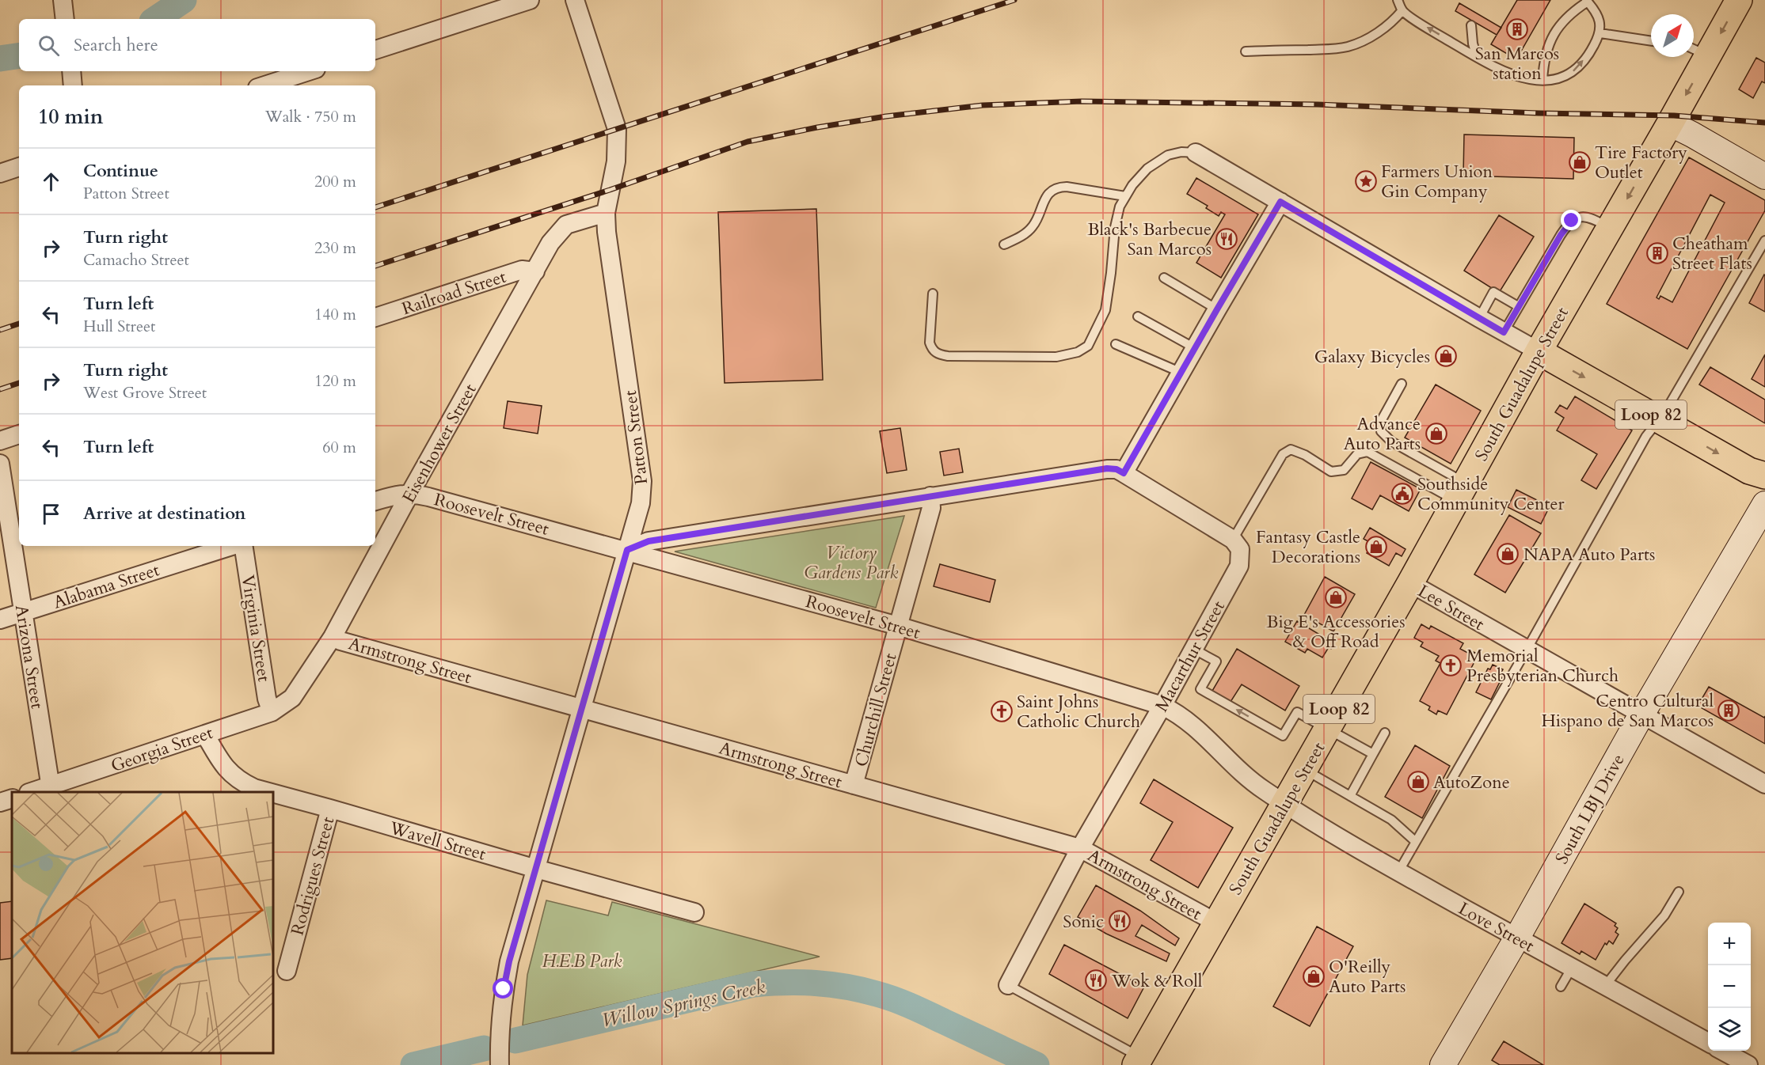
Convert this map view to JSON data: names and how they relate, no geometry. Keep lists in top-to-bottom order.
{
  "streets": {
    "main road": ["South Guadalupe Street", "Loop 82"],
    "street": [
      "Railroad Street",
      "Patton Street",
      "Eisenhower Street",
      "Roosevelt Street",
      "Alabama Street",
      "Lee Street",
      "Virginia Street",
      "Macarthur Street",
      "Arizona Street",
      "Armstrong Street",
      "Churchill Street",
      "Georgia Street",
      "South LBJ Drive",
      "Wavell Street",
      "Rodrigues Street",
      "Love Street"
    ]
  },
  "crossings": [
    ["Railroad Street", "Eisenhower Street"],
    ["South Guadalupe Street", "Loop 82"],
    ["South Guadalupe Street", "Roosevelt Street"],
    ["South Guadalupe Street", "Lee Street"],
    ["South Guadalupe Street", "Armstrong Street"],
    ["South Guadalupe Street", "Love Street"],
    ["Patton Street", "Eisenhower Street"],
    ["Patton Street", "Roosevelt Street"],
    ["Patton Street", "Armstrong Street"],
    ["Patton Street", "Wavell Street"],
    ["Eisenhower Street", "Roosevelt Street"],
    ["Eisenhower Street", "Armstrong Street"],
    ["Eisenhower Street", "Georgia Street"],
    ["Roosevelt Street", "Macarthur Street"],
    ["Roosevelt Street", "Churchill Street"],
    ["Roosevelt Street", "Love Street"],
    ["Alabama Street", "Arizona Street"],
    ["Lee Street", "South LBJ Drive"],
    ["Virginia Street", "Georgia Street"],
    ["Macarthur Street", "Armstrong Street"],
    ["Arizona Street", "Georgia Street"],
    ["Armstrong Street", "Churchill Street"],
    ["Georgia Street", "Wavell Street"],
    ["South LBJ Drive", "Love Street"],
    ["Wavell Street", "Rodrigues Street"]
  ],
  "water": ["Willow Springs Creek"],
  "parks": ["Victory Gardens Park", "H.E.B Park"],
  "places": {
    "building": ["San Marcos station", "Cheatham Street Flats", "Centro Cultural Hispano de San Marcos"],
    "shop": [
      "Tire Factory Outlet",
      "Galaxy Bicycles",
      "Advance Auto Parts",
      "Fantasy Castle Decorations",
      "NAPA Auto Parts",
      "Big E's Accessories & Off Road",
      "AutoZone",
      "O'Reilly Auto Parts"
    ],
    "place": ["Farmers Union Gin Company"],
    "restaurant": ["Black's Barbecue San Marcos", "Sonic", "Wok & Roll"],
    "public building": ["Southside Community Center"],
    "church": ["Memorial Presbyterian Church", "Saint Johns Catholic Church"]
  },
  "north": "top right",
  "page": {
    "search": "Search here",
    "heading": ["10 min", "Walk · 750 m"],
    "list": [
      ["Continue", "Patton Street", "200 m"],
      ["Turn right", "Camacho Street", "230 m"],
      ["Turn left", "Hull Street", "140 m"],
      ["Turn right", "West Grove Street", "120 m"],
      ["Turn left", "60 m"],
      "Arrive at destination"
    ],
    "map_buttons": ["+", "−"]
  }
}
